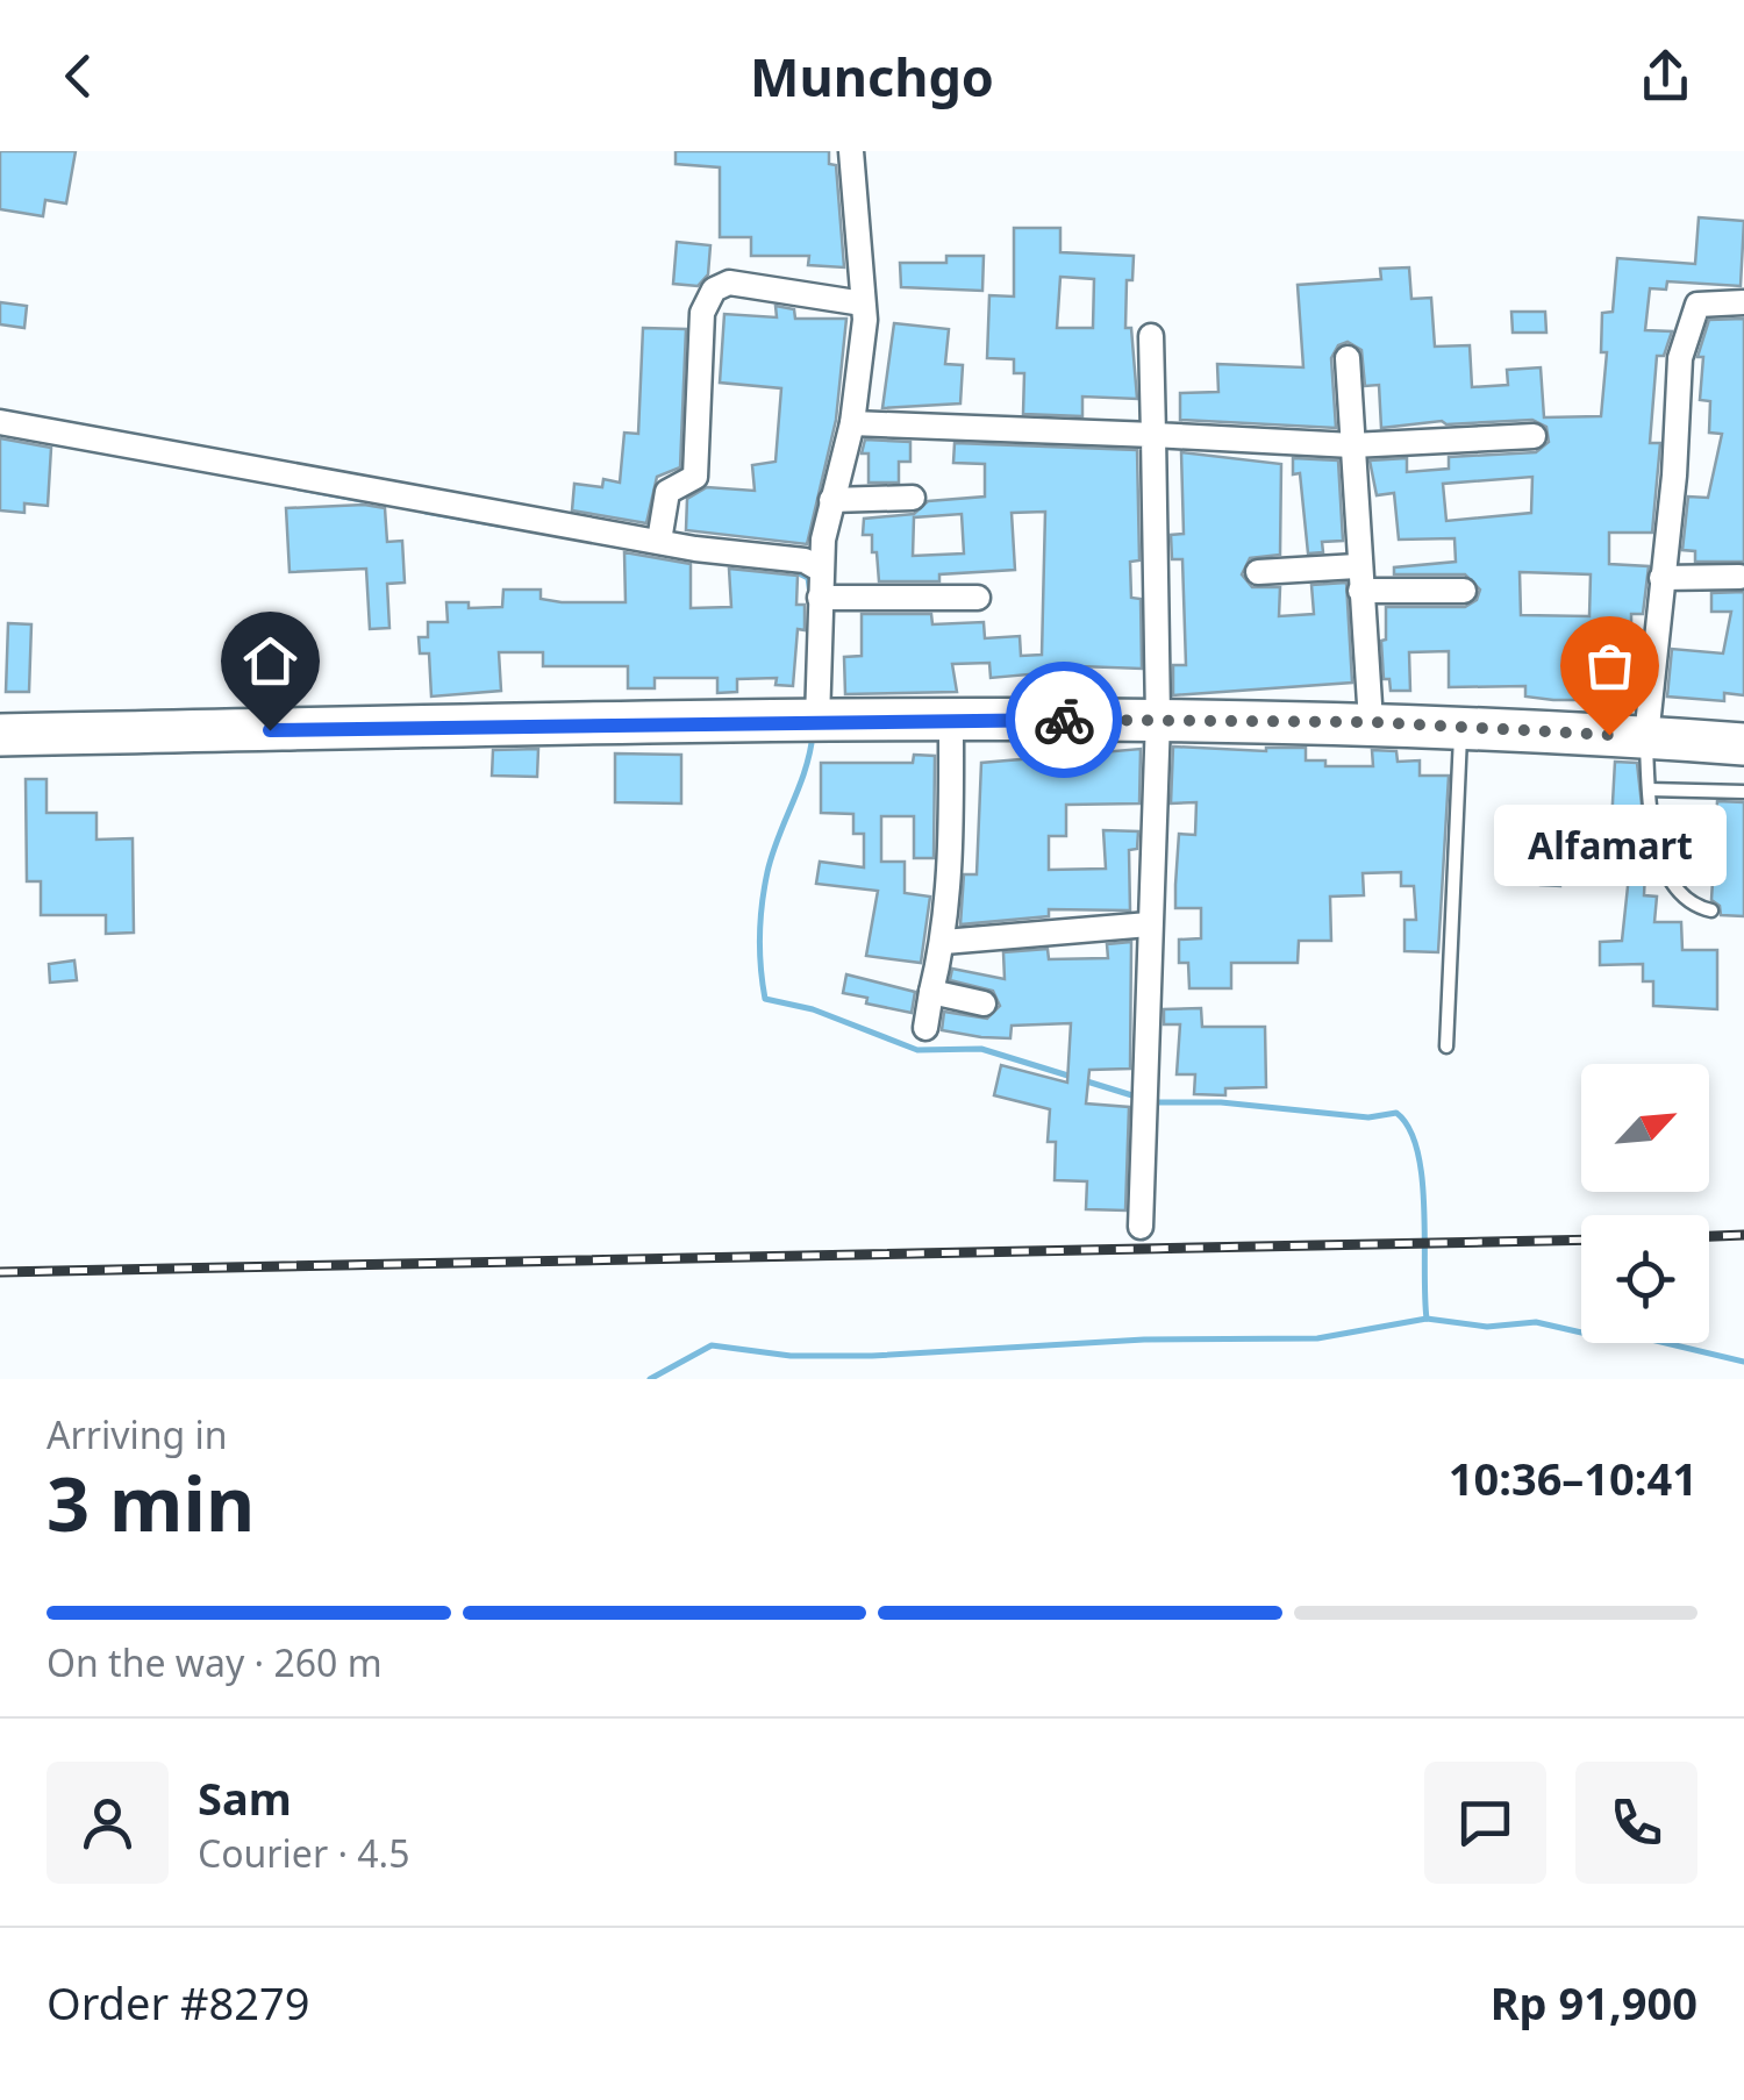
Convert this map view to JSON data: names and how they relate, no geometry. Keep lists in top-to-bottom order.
{
  "places": ["Alfamart"],
  "north": "top right",
  "page": {
    "header": "Munchgo",
    "bubble": "Alfamart",
    "heading": ["3 min", "Arriving in", "10:36–10:41"],
    "panel": [
      "Sam",
      "Courier · 4.5",
      "Order #8279",
      "Rp 91,900"
    ],
    "bar": "On the way · 260 m"
  }
}
